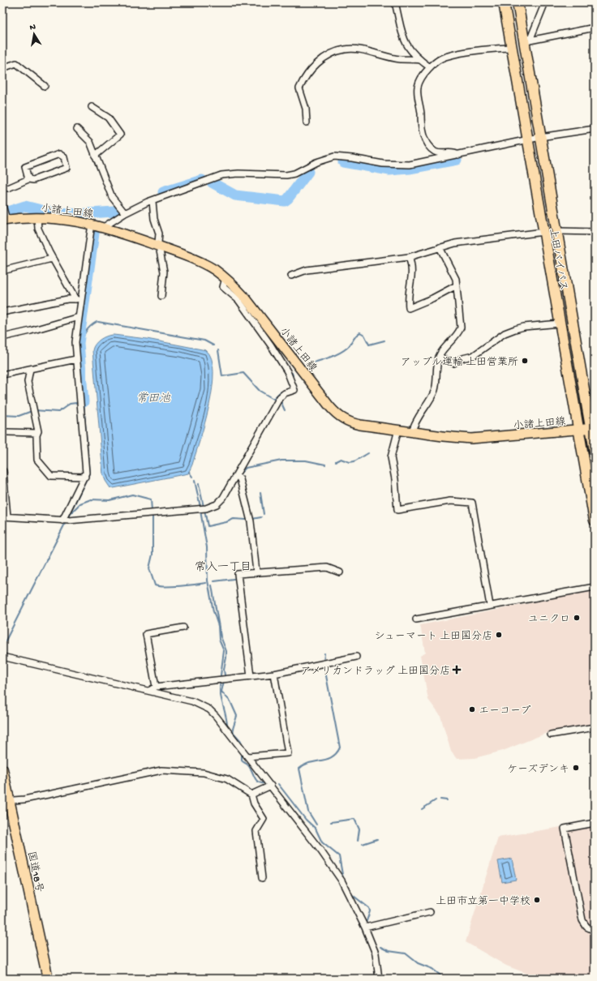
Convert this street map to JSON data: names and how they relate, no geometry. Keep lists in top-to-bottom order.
{
  "streets": {
    "highway": ["上田バイパス", "国道18号"],
    "main road": ["小諸上田線"]
  },
  "crossings": [
    ["小諸上田線", "上田バイパス"]
  ],
  "districts": ["常入一丁目"],
  "water": ["常田池"],
  "places": {
    "other": [
      "アップル運輸 上田営業所",
      "ユニクロ",
      "シューマート 上田国分店",
      "エーコープ",
      "ケーズデンキ",
      "上田市立第一中学校"
    ],
    "health": ["アメリカンドラッグ 上田国分店"]
  },
  "north": "top"
}
